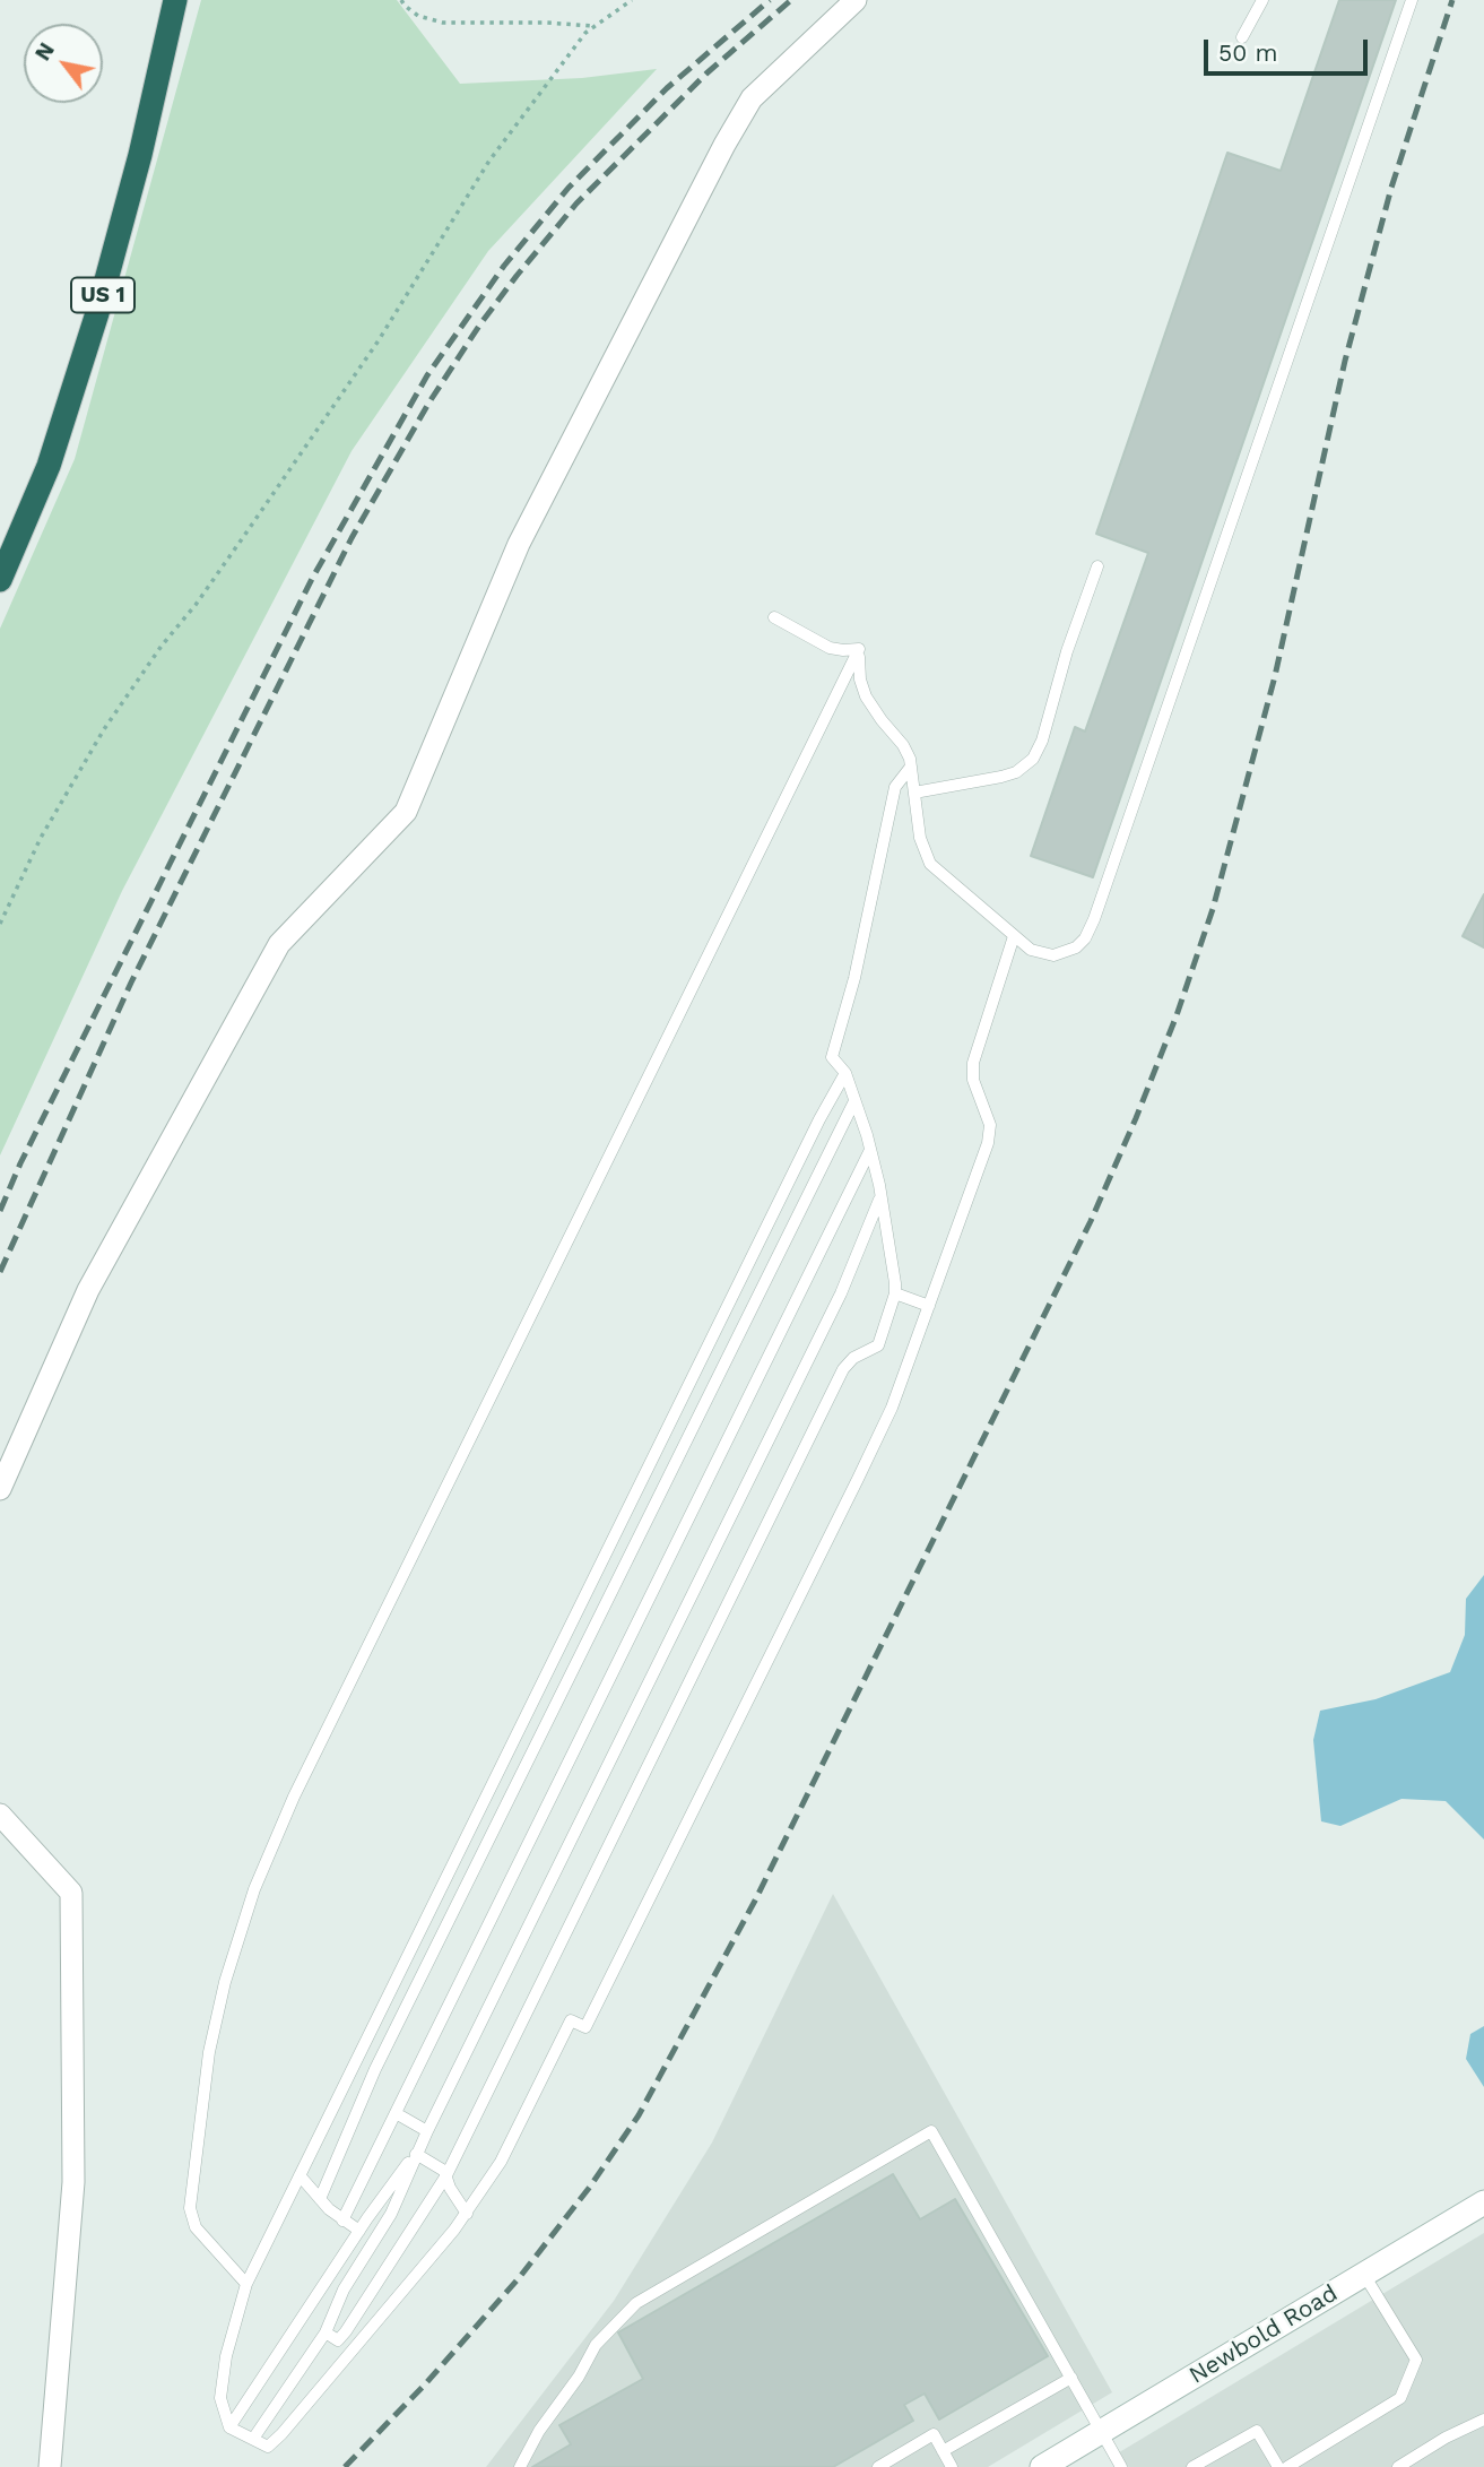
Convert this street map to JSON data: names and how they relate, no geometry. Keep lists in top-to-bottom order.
{
  "streets": {
    "highway": ["US 1"],
    "main road": ["Newbold Road"]
  },
  "scale_bar": "50 m",
  "north": "top left"
}
